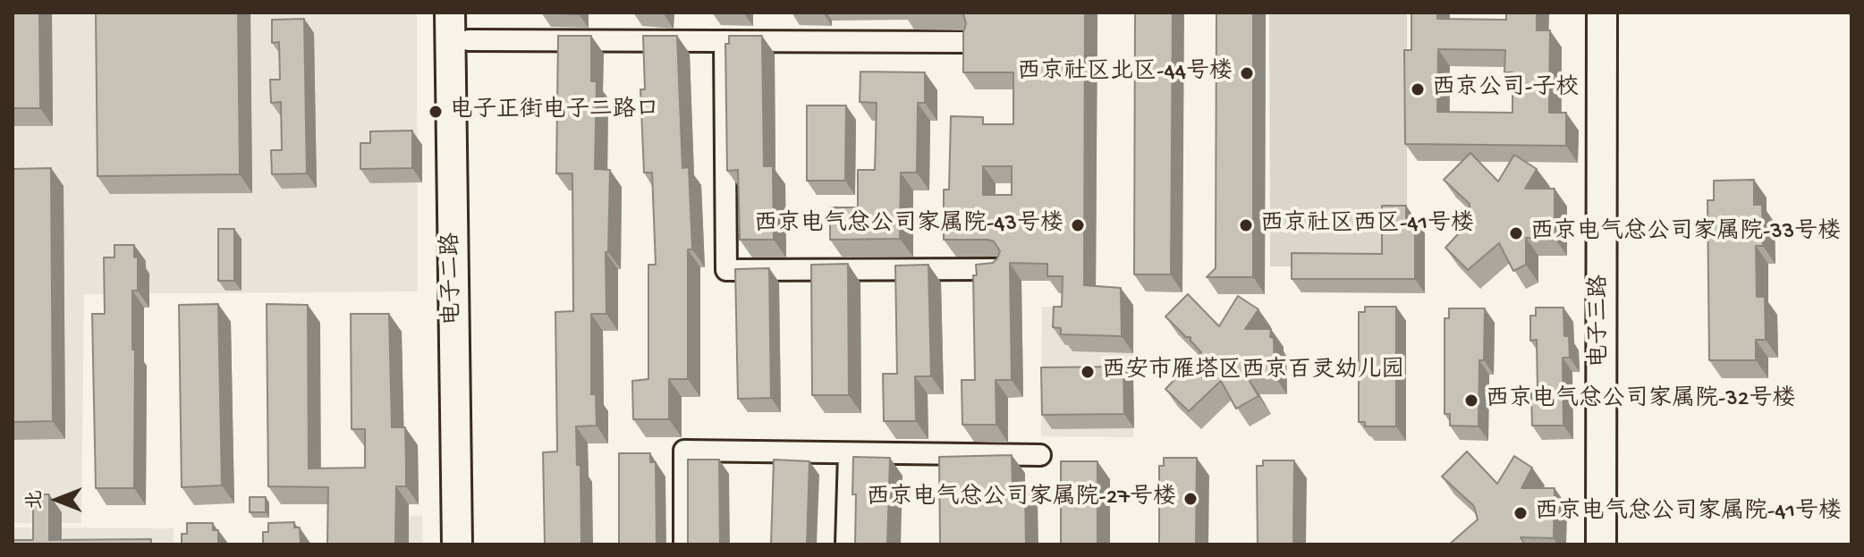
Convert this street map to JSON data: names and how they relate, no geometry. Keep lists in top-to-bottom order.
{
  "streets": {
    "main road": ["电子二路", "电子三路"]
  },
  "places": [
    "西京社区北区-44号楼",
    "西京公司-子校",
    "电子正街电子二路口",
    "西京电气总公司家属院-43号楼",
    "西京社区西区-41号楼",
    "西京电气总公司家属院-33号楼",
    "西安市雁塔区西京百灵幼儿园",
    "西京电气总公司家属院-32号楼",
    "西京电气总公司家属院-27号楼",
    "西京电气总公司家属院-41号楼"
  ],
  "north": "left"
}
